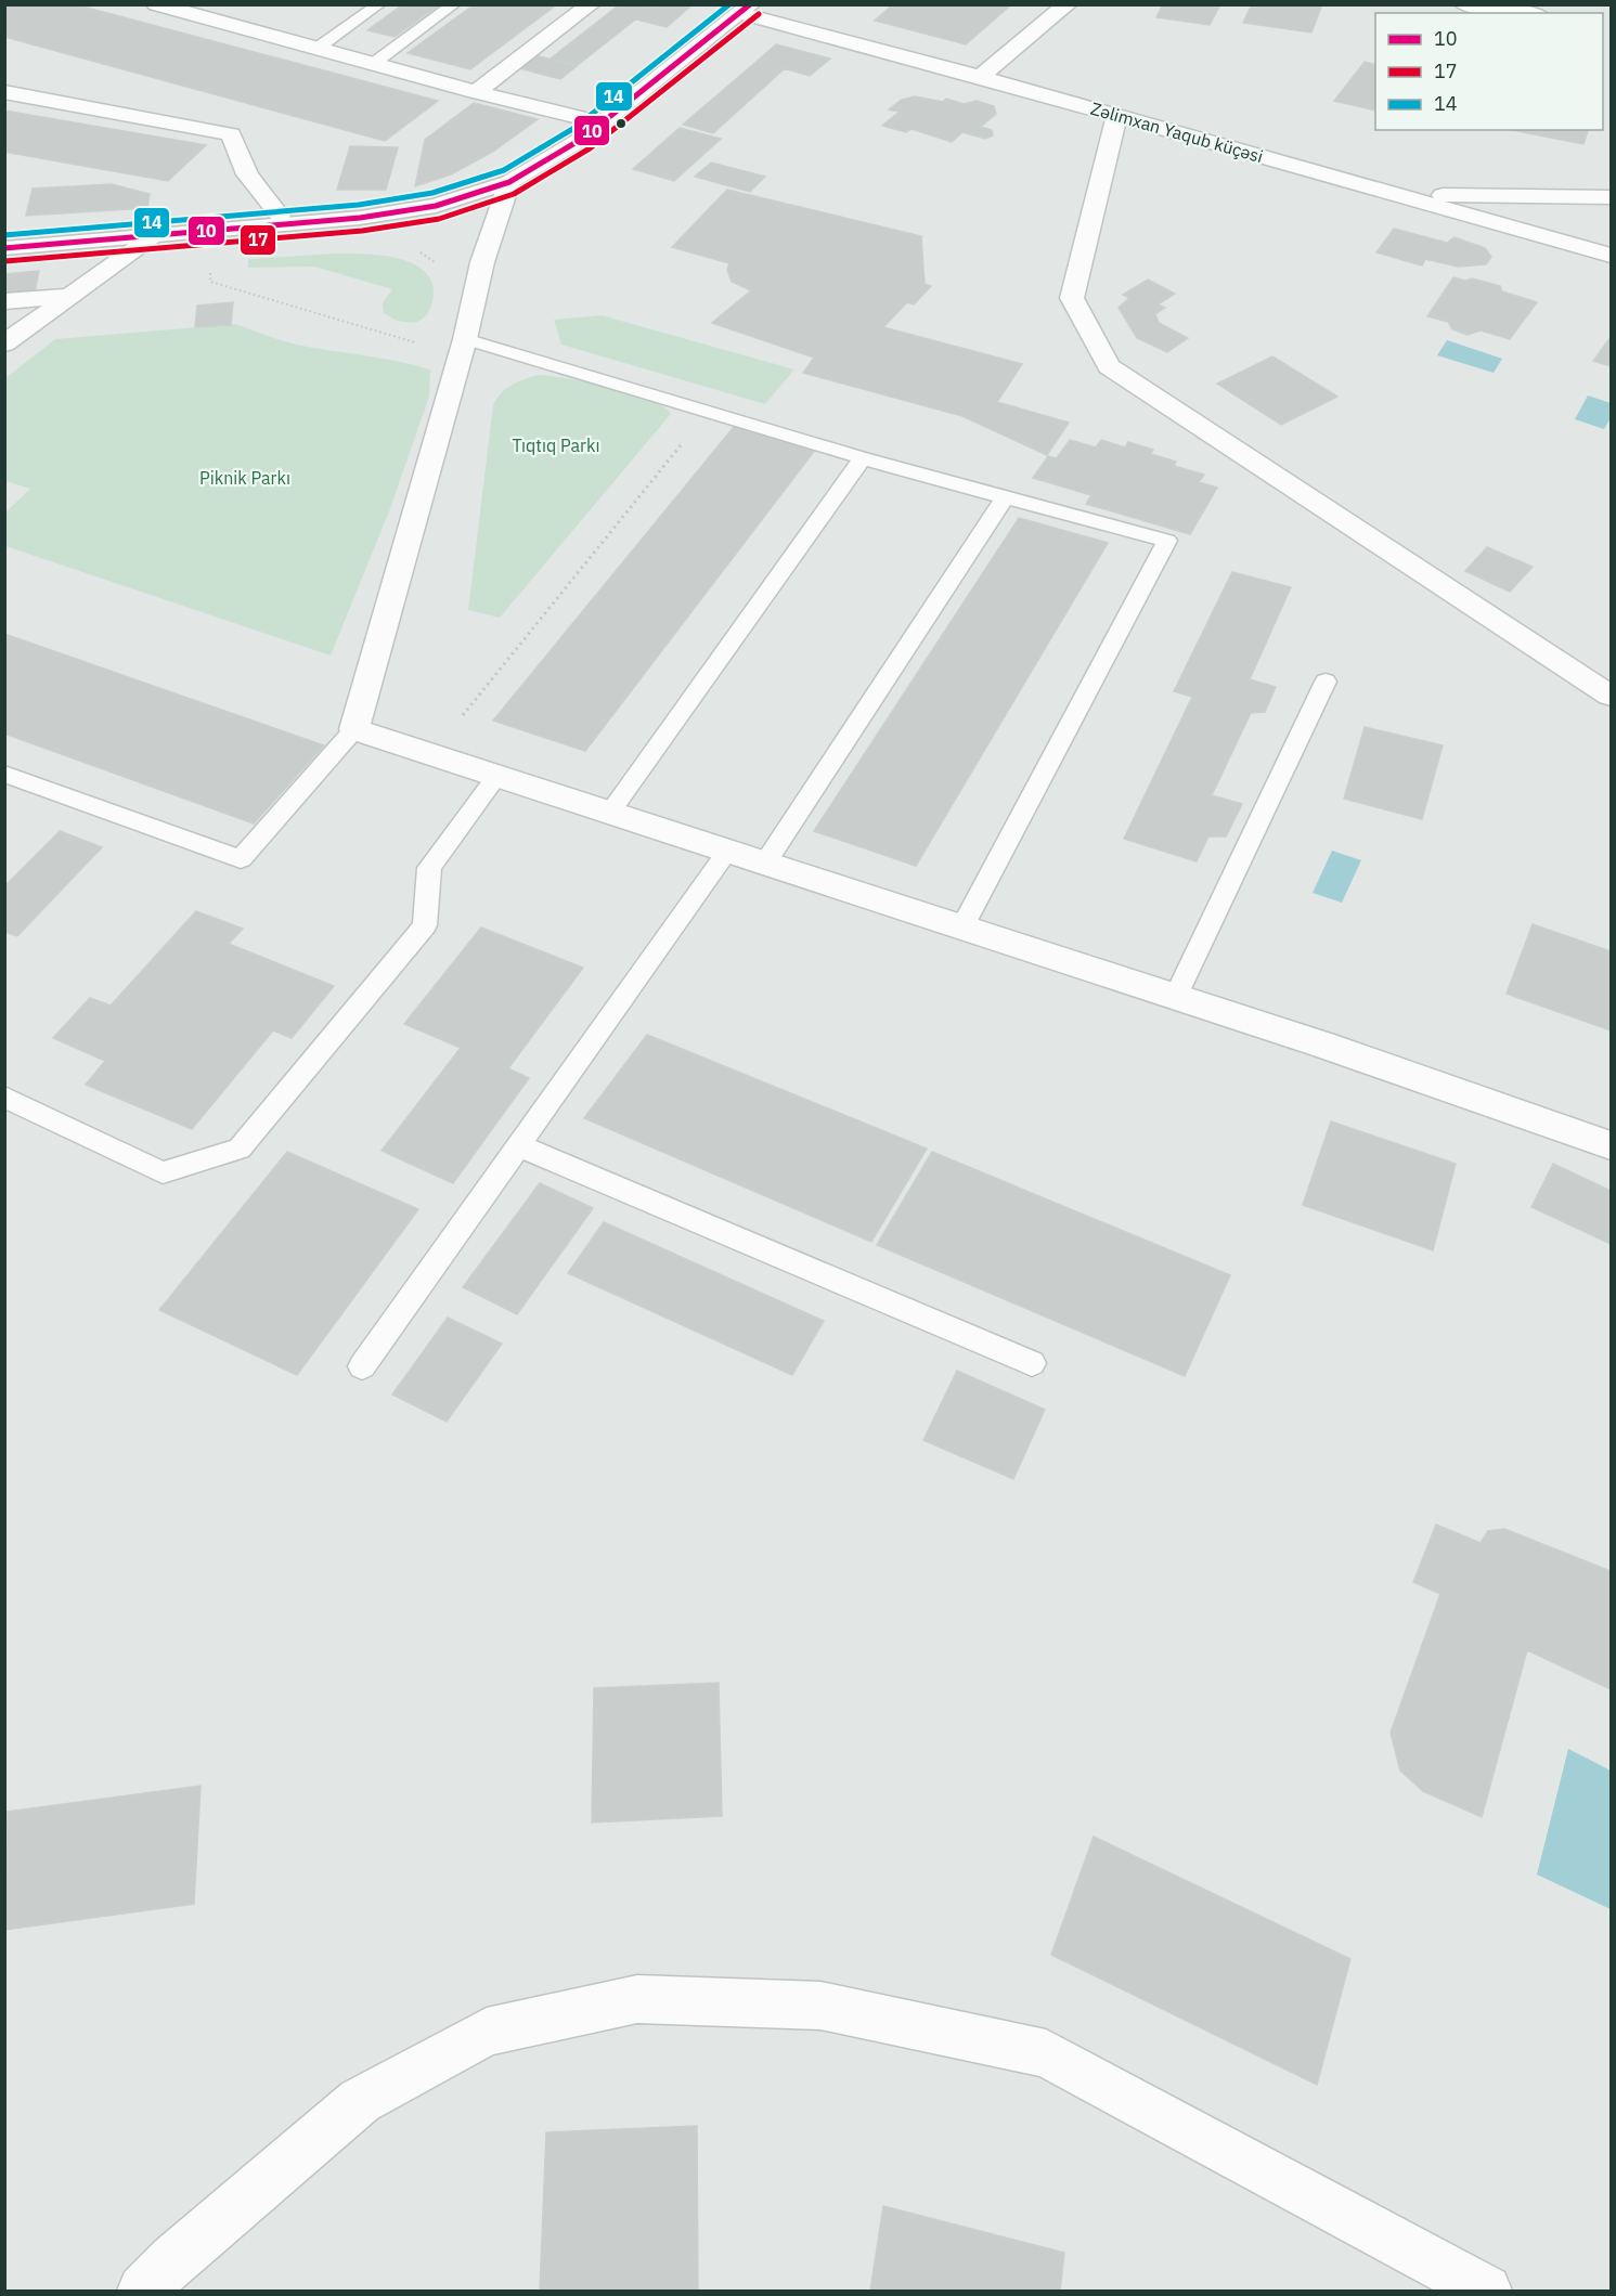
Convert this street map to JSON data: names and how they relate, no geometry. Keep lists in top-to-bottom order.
{
  "streets": {
    "street": ["Zəlimxan Yaqub küçəsi"]
  },
  "parks": ["Tıqtıq Parkı", "Piknik Parkı"],
  "lines": ["transit line 10", "transit line 14", "transit line 17"],
  "legend": ["10", "17", "14"]
}
